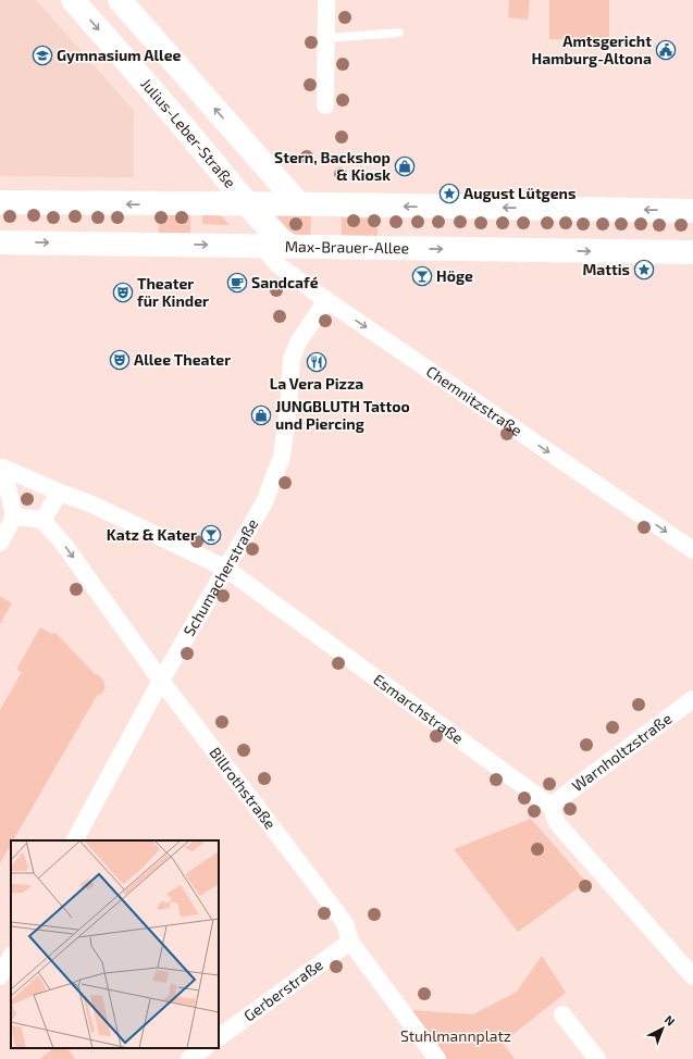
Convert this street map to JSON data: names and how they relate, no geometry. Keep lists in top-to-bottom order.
{
  "streets": {
    "main road": ["Julius-Leber-Straße", "Max-Brauer-Allee"],
    "street": [
      "Chemnitzstraße",
      "Schumacherstraße",
      "Esmarchstraße",
      "Warnholtzstraße",
      "Billrothstraße",
      "Gerberstraße"
    ]
  },
  "crossings": [
    ["Julius-Leber-Straße", "Max-Brauer-Allee"],
    ["Max-Brauer-Allee", "Chemnitzstraße"],
    ["Chemnitzstraße", "Schumacherstraße"],
    ["Schumacherstraße", "Esmarchstraße"],
    ["Schumacherstraße", "Billrothstraße"],
    ["Esmarchstraße", "Warnholtzstraße"],
    ["Billrothstraße", "Gerberstraße"]
  ],
  "one_way": ["Chemnitzstraße"],
  "parks": ["Stuhlmannplatz"],
  "places": {
    "public building": ["Amtsgericht Hamburg-Altona"],
    "school or university": ["Gymnasium Allee"],
    "shop": ["Stern, Backshop & Kiosk", "JUNGBLUTH Tattoo und Piercing"],
    "place": ["August Lütgens", "Mattis"],
    "bar": ["Höge", "Katz & Kater"],
    "cafe": ["Sandcafé"],
    "theatre": ["Theater für Kinder", "Allee Theater"],
    "restaurant": ["La Vera Pizza"]
  },
  "north": "top right"
}
